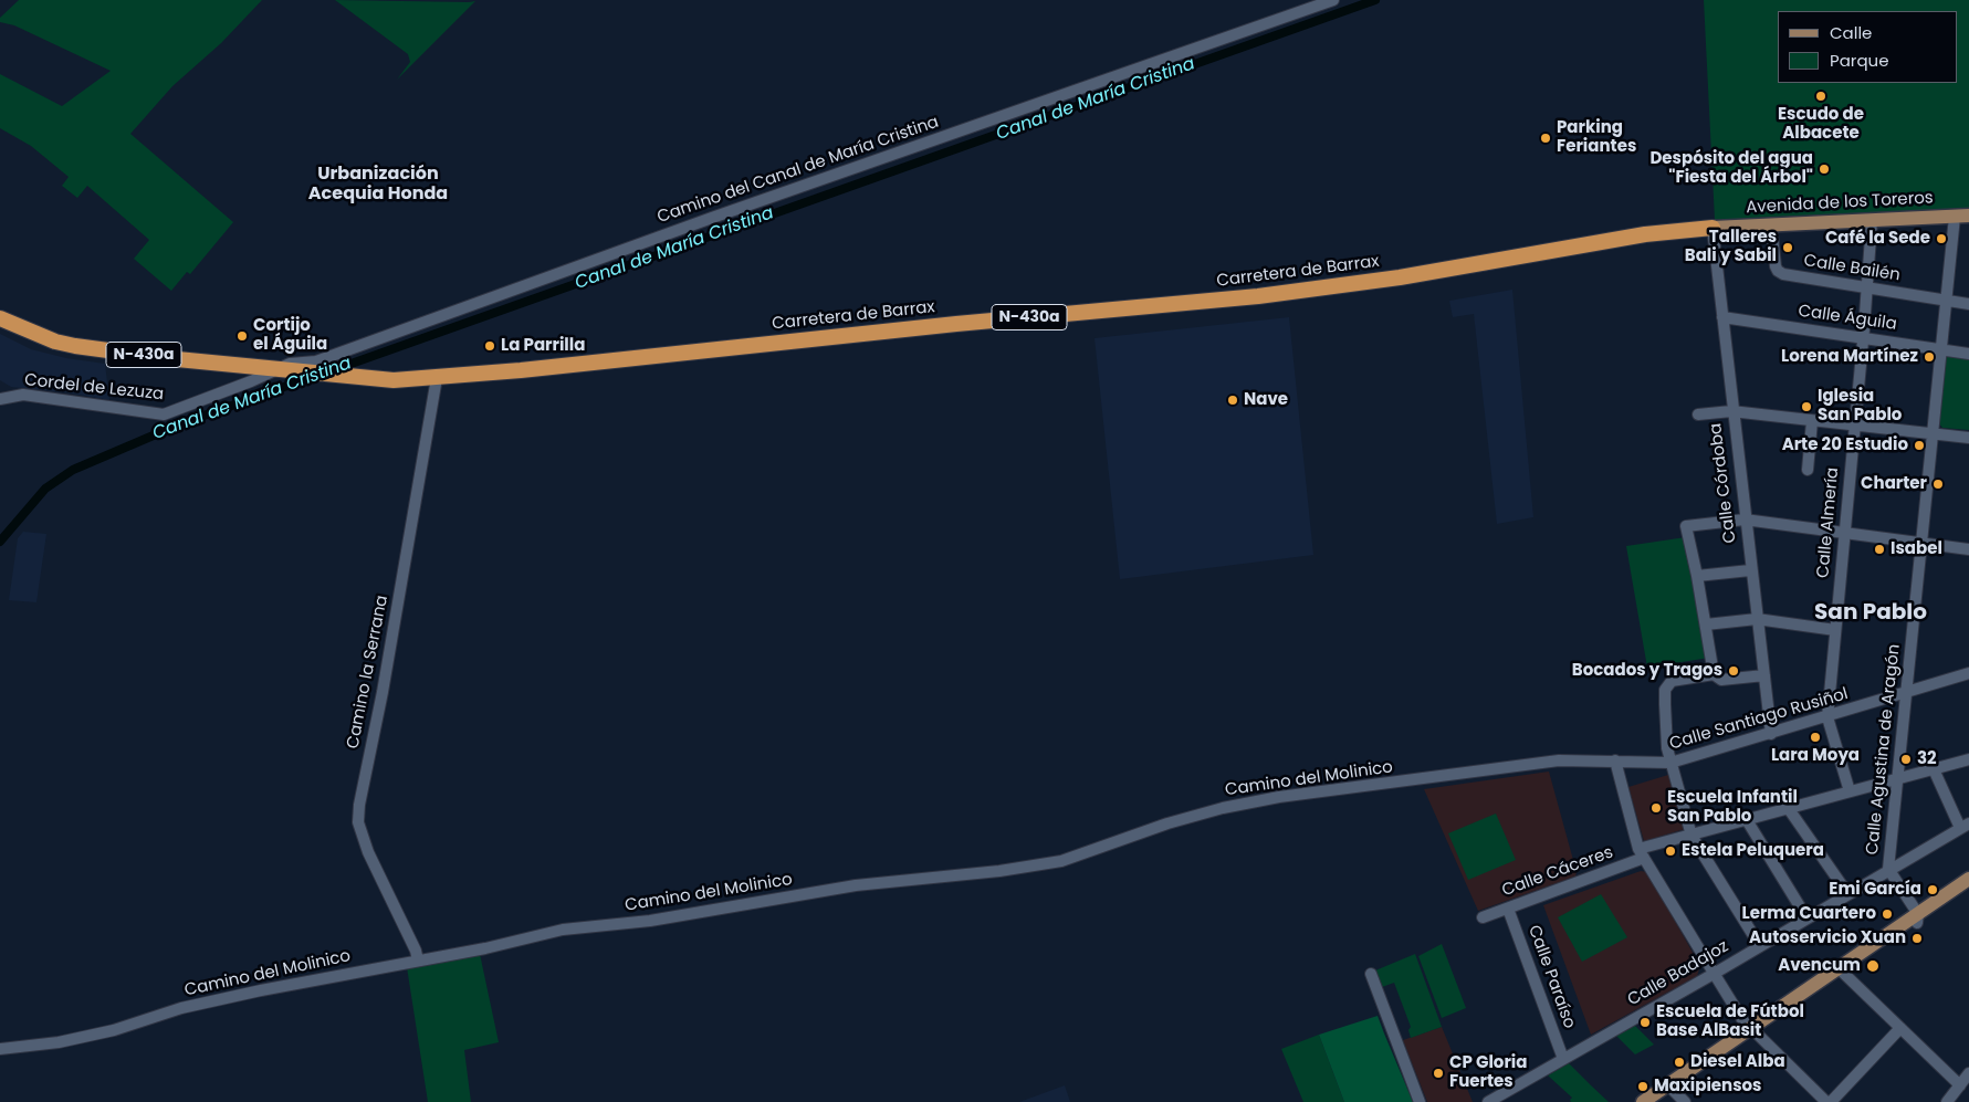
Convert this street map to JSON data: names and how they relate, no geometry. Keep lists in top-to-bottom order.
{
  "streets": {
    "highway": ["Carretera de Barrax", "N-430a"],
    "main road": ["Avenida de los Toreros"],
    "street": [
      "Camino del Canal de María Cristina",
      "Calle Bailén",
      "Calle Águila",
      "Cordel de Lezuza",
      "Calle Córdoba",
      "Calle Almería",
      "Camino la Serrana",
      "Calle Santiago Rusiñol",
      "Calle Agustina de Aragón",
      "Camino del Molinico",
      "Calle Cáceres",
      "Calle Badajoz",
      "Calle Paraíso"
    ]
  },
  "crossings": [
    ["Camino del Canal de María Cristina", "Carretera de Barrax"],
    ["Camino del Canal de María Cristina", "Cordel de Lezuza"],
    ["Avenida de los Toreros", "Calle Bailén"],
    ["Avenida de los Toreros", "Carretera de Barrax"],
    ["Avenida de los Toreros", "Calle Córdoba"],
    ["Avenida de los Toreros", "Calle Almería"],
    ["Avenida de los Toreros", "Calle Agustina de Aragón"],
    ["Calle Bailén", "Calle Almería"],
    ["Calle Bailén", "Calle Agustina de Aragón"],
    ["Carretera de Barrax", "Cordel de Lezuza"],
    ["Carretera de Barrax", "Calle Córdoba"],
    ["Carretera de Barrax", "Camino la Serrana"],
    ["Calle Águila", "Calle Córdoba"],
    ["Calle Águila", "Calle Almería"],
    ["Calle Águila", "Calle Agustina de Aragón"],
    ["Calle Córdoba", "Calle Santiago Rusiñol"],
    ["Calle Almería", "Calle Santiago Rusiñol"],
    ["Calle Almería", "Calle Cáceres"],
    ["Camino la Serrana", "Camino del Molinico"],
    ["Calle Santiago Rusiñol", "Calle Agustina de Aragón"],
    ["Calle Santiago Rusiñol", "Camino del Molinico"],
    ["Calle Agustina de Aragón", "Calle Cáceres"],
    ["Calle Agustina de Aragón", "Calle Badajoz"],
    ["Calle Cáceres", "Calle Paraíso"],
    ["Calle Badajoz", "Calle Paraíso"]
  ],
  "districts": ["Urbanización Acequia Honda", "San Pablo"],
  "water": ["Canal de María Cristina"],
  "places": [
    "Escudo de Albacete",
    "Parking Feriantes",
    "Despósito del agua \"Fiesta del Árbol\"",
    "Café la Sede",
    "Talleres Bali y Sabil",
    "Cortijo el Águila",
    "La Parrilla",
    "Lorena Martínez",
    "Nave",
    "Iglesia San Pablo",
    "Arte 20 Estudio",
    "Charter",
    "Isabel",
    "Bocados y Tragos",
    "Lara Moya",
    "32",
    "Escuela Infantil San Pablo",
    "Estela Peluquera",
    "Emi García",
    "Lerma Cuartero",
    "Autoservicio Xuan",
    "Avencum",
    "Escuela de Fútbol Base AlBasit",
    "Diesel Alba",
    "CP Gloria Fuertes",
    "Maxipiensos"
  ],
  "legend": ["Calle", "Parque"]
}
